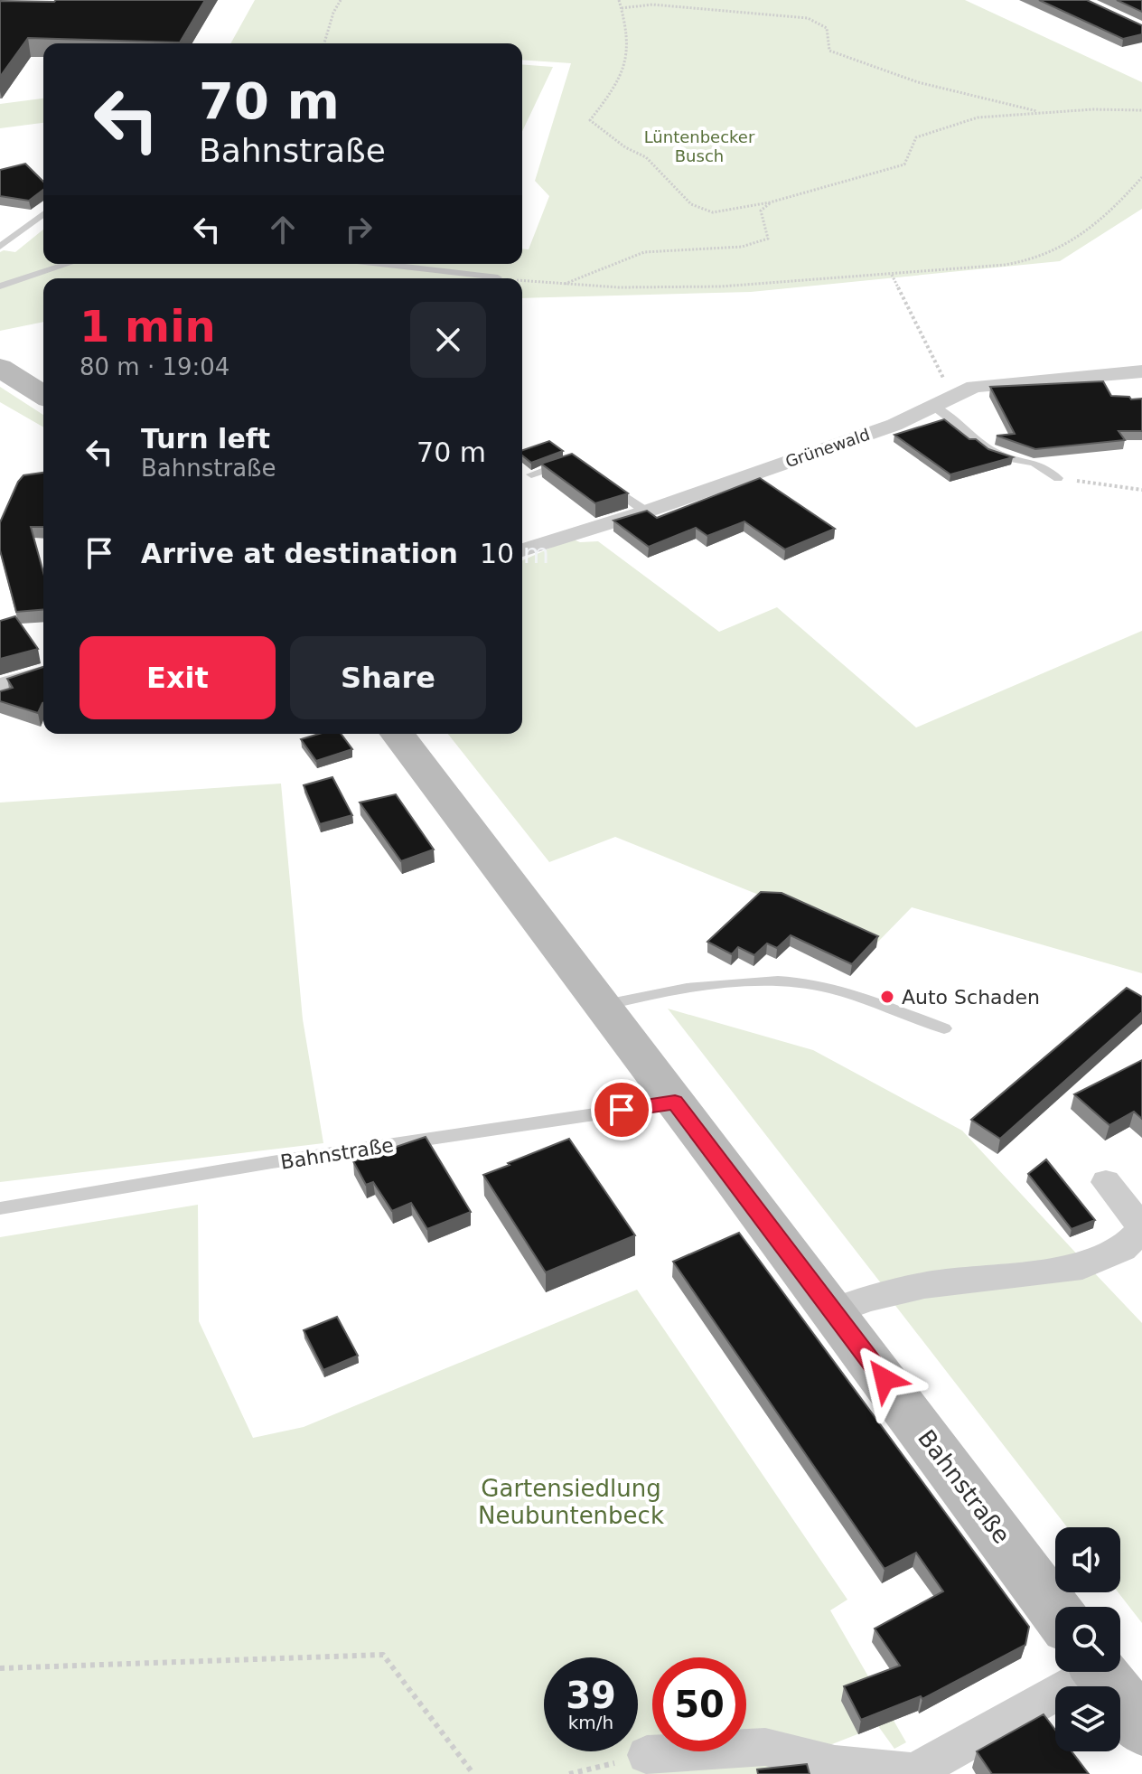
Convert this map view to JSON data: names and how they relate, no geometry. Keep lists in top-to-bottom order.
{
  "streets": {
    "main road": ["Bahnstraße"],
    "street": ["Grünewald"]
  },
  "parks": ["Lüntenbecker Busch", "Gartensiedlung Neubuntenbeck"],
  "places": ["Auto Schaden"],
  "page": {
    "turn": ["70 m", "Bahnstraße"],
    "heading": ["1 min", "80 m · 19:04"],
    "list": [
      {
        "name": "Turn left",
        "note": "Bahnstraße",
        "value": "70 m"
      },
      {
        "name": "Arrive at destination",
        "value": "10 m"
      }
    ],
    "buttons": ["Exit", "Share"],
    "speed": "39 km/h",
    "limit": "50"
  }
}
